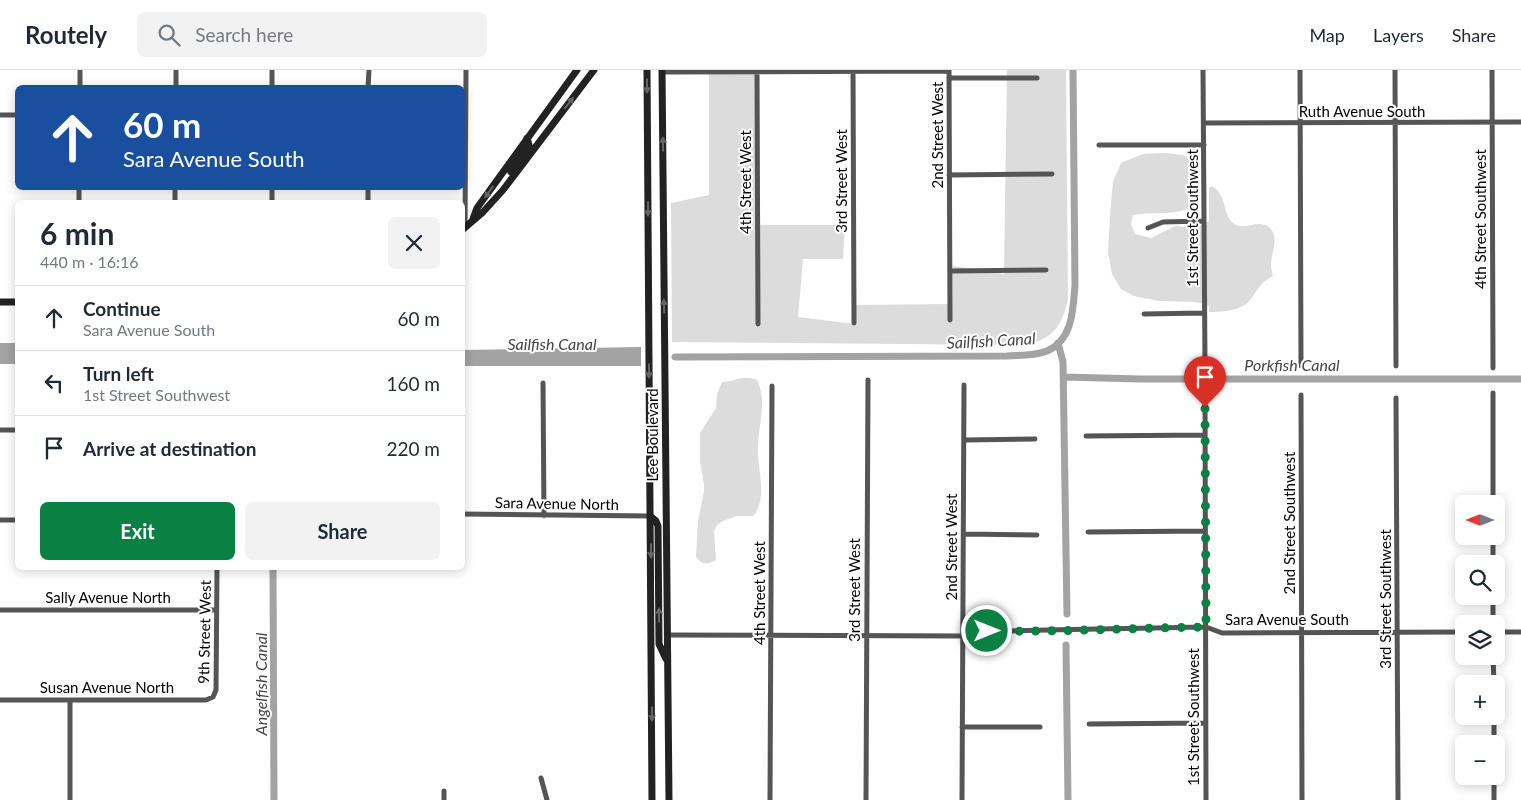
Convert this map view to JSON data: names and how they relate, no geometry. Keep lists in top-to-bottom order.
{
  "streets": {
    "main road": ["Lee Boulevard"],
    "street": [
      "Ruth Avenue South",
      "2nd Street West",
      "3rd Street West",
      "4th Street West",
      "1st Street Southwest",
      "4th Street Southwest",
      "Sara Avenue North",
      "2nd Street Southwest",
      "Sally Avenue North",
      "3rd Street Southwest",
      "Sara Avenue South",
      "9th Street West",
      "Susan Avenue North"
    ]
  },
  "crossings": [
    ["Ruth Avenue South", "1st Street Southwest"],
    ["Ruth Avenue South", "4th Street Southwest"],
    ["2nd Street West", "Sara Avenue South"],
    ["1st Street Southwest", "Sara Avenue South"],
    ["Lee Boulevard", "Sara Avenue North"],
    ["2nd Street Southwest", "Sara Avenue South"],
    ["Sally Avenue North", "9th Street West"],
    ["3rd Street Southwest", "Sara Avenue South"],
    ["9th Street West", "Susan Avenue North"]
  ],
  "water": ["Sailfish Canal", "Porkfish Canal", "Angelfish Canal"],
  "north": "left",
  "page": {
    "header": "Routely",
    "search": "Search here",
    "nav": ["Map", "Layers", "Share"],
    "turn": ["60 m", "Sara Avenue South"],
    "heading": ["6 min", "440 m · 16:16"],
    "list": [
      {
        "name": "Continue",
        "note": "Sara Avenue South",
        "value": "60 m"
      },
      {
        "name": "Turn left",
        "note": "1st Street Southwest",
        "value": "160 m"
      },
      {
        "name": "Arrive at destination",
        "value": "220 m"
      }
    ],
    "buttons": ["Exit", "Share"],
    "map_buttons": ["+", "−"]
  }
}
